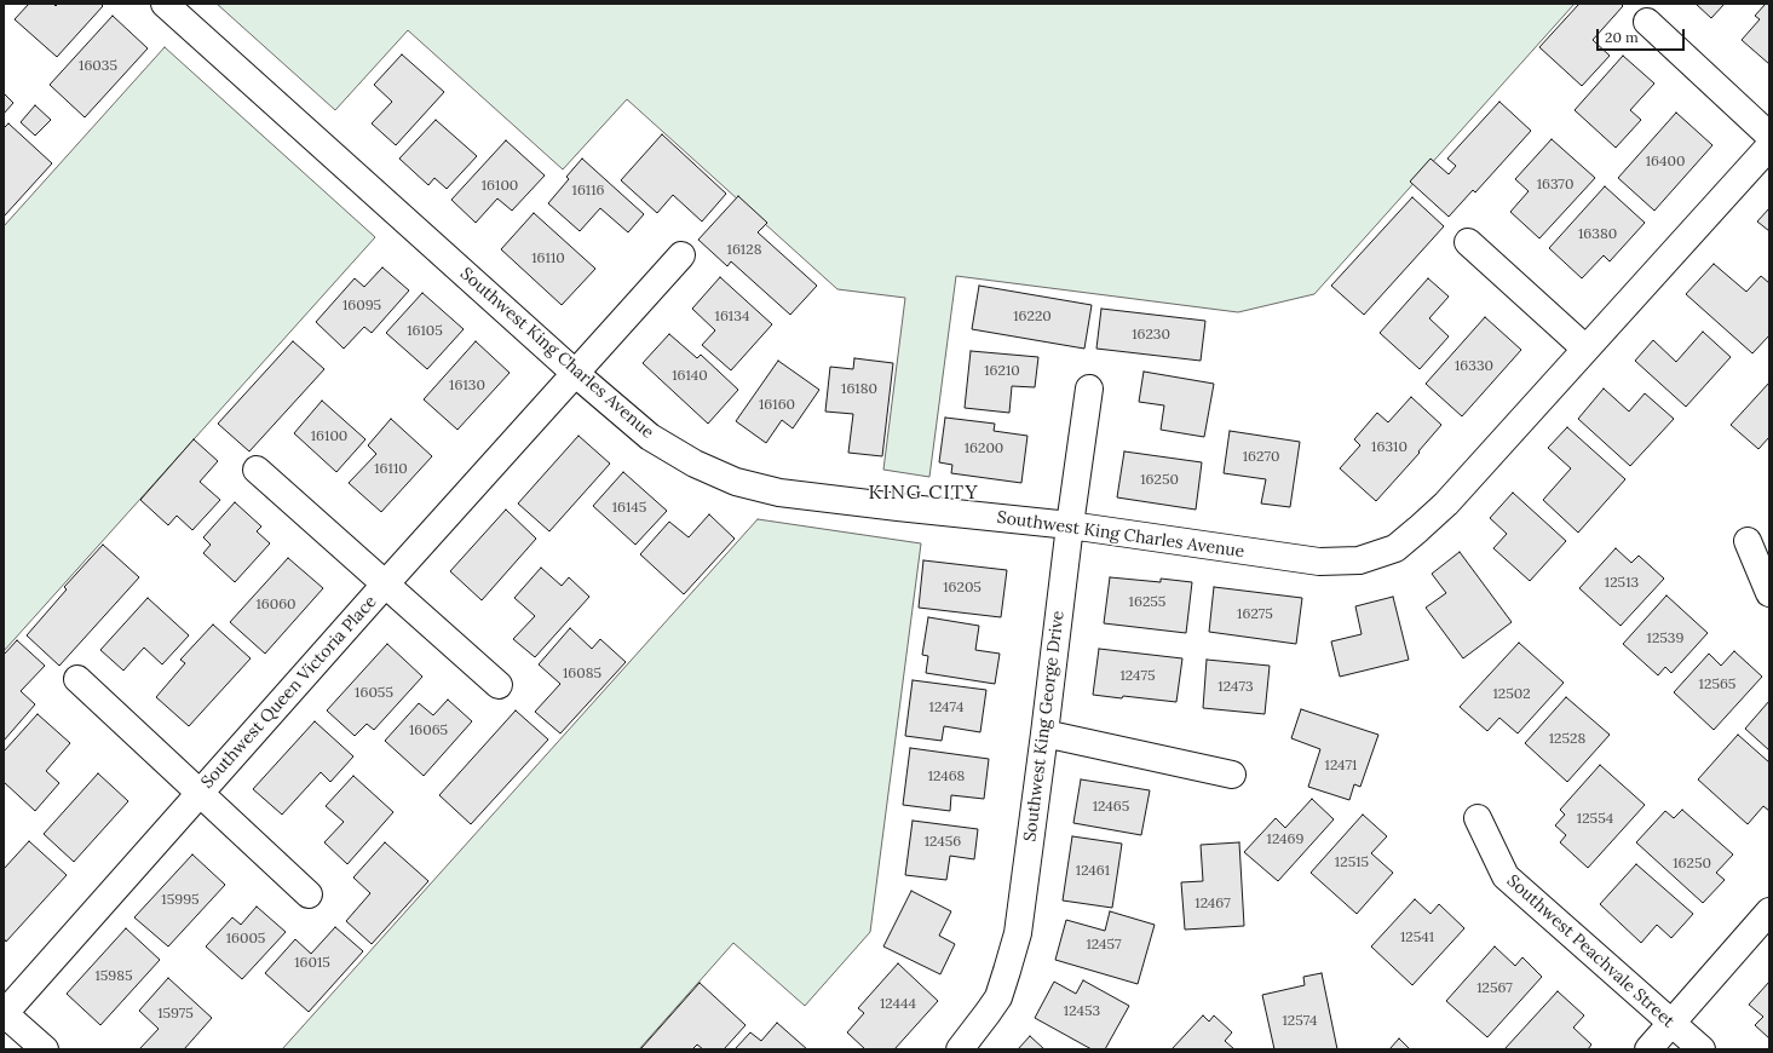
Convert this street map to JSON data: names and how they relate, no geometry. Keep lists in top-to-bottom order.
{
  "streets": {
    "street": [
      "Southwest King Charles Avenue",
      "Southwest Queen Victoria Place",
      "Southwest King George Drive",
      "Southwest Peachvale Street"
    ]
  },
  "crossings": [
    ["Southwest King Charles Avenue", "Southwest Queen Victoria Place"],
    ["Southwest King Charles Avenue", "Southwest King George Drive"]
  ],
  "districts": ["KING CITY"],
  "house_numbers": [
    "16035",
    "16400",
    "16370",
    "16100",
    "16116",
    "16380",
    "16128",
    "16110",
    "16095",
    "16134",
    "16220",
    "16105",
    "16230",
    "16330",
    "16210",
    "16140",
    "16130",
    "16180",
    "16160",
    "16100",
    "16310",
    "16200",
    "16270",
    "16110",
    "16250",
    "16145",
    "12513",
    "16205",
    "16255",
    "16060",
    "16275",
    "12539",
    "16085",
    "12475",
    "12565",
    "12473",
    "16055",
    "12502",
    "12474",
    "16065",
    "12528",
    "12471",
    "12468",
    "12465",
    "12554",
    "12469",
    "12456",
    "12515",
    "16250",
    "12461",
    "15995",
    "12467",
    "12541",
    "16005",
    "12457",
    "16015",
    "15985",
    "12567",
    "12444",
    "12453",
    "15975",
    "12574"
  ],
  "scale_bar": "20 m"
}
